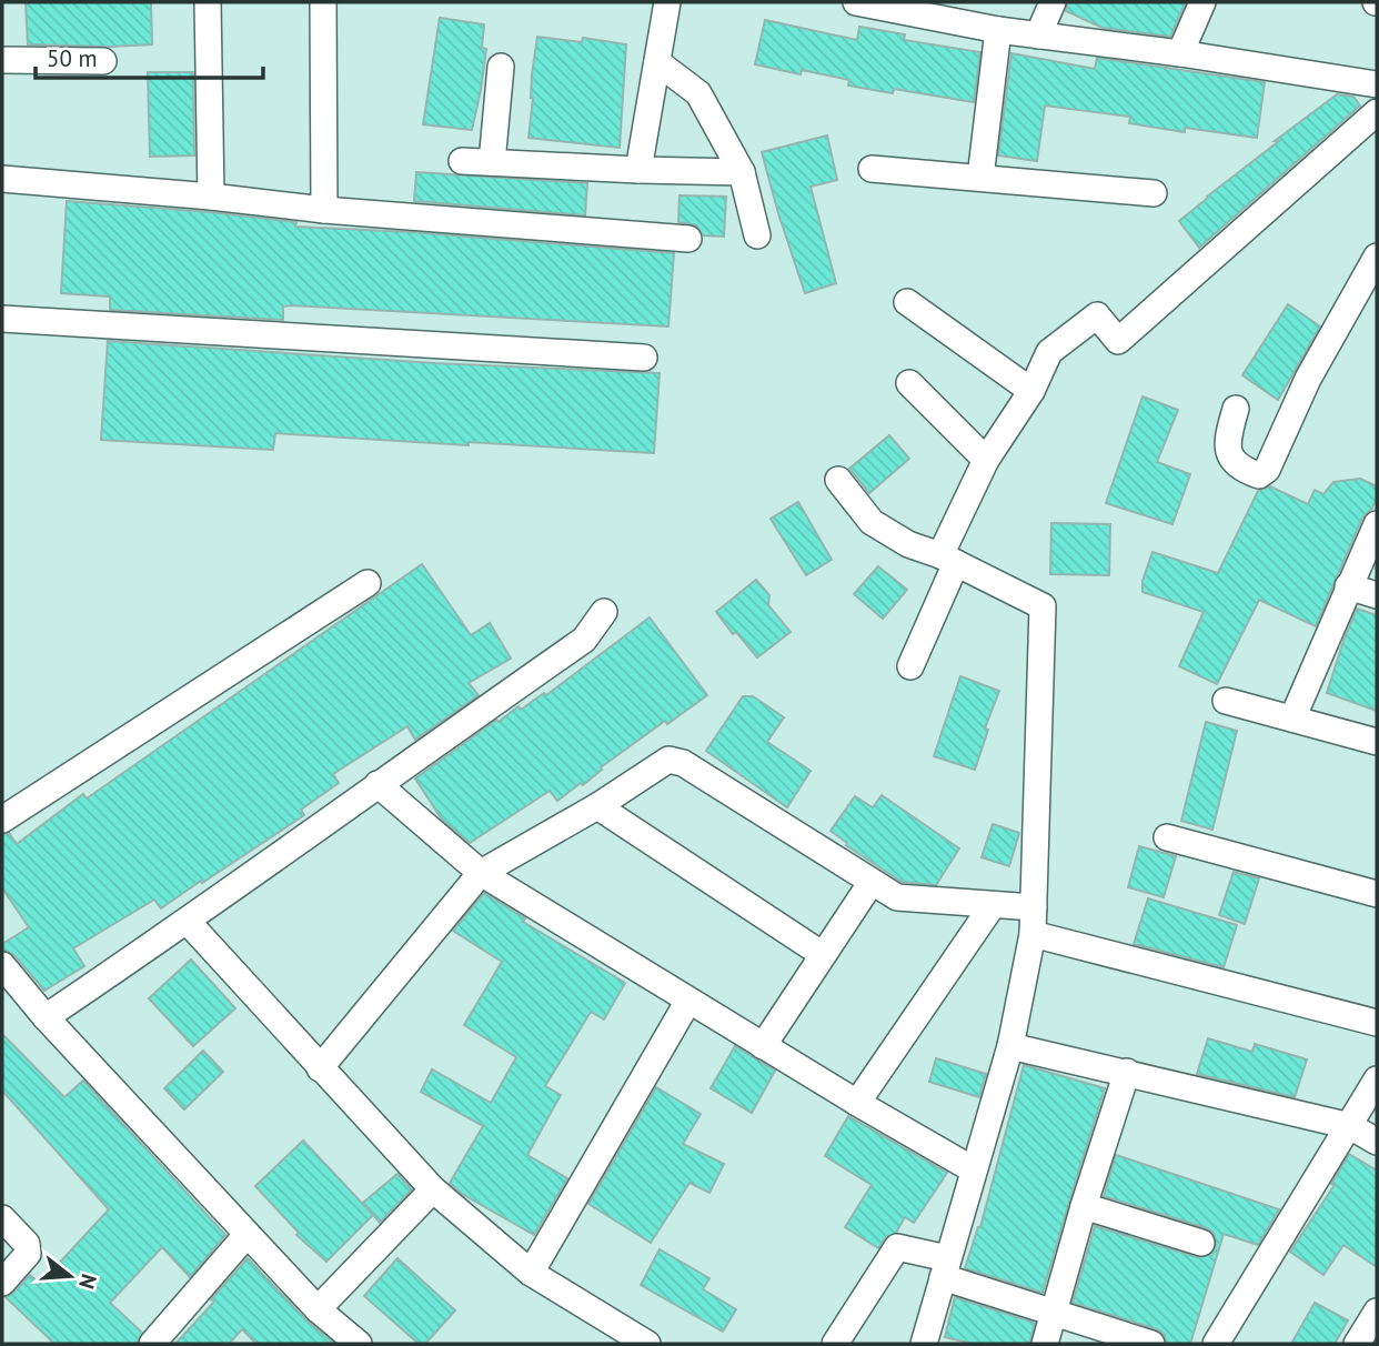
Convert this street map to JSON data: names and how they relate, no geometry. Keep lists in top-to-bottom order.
{
  "scale_bar": "50 m",
  "north": "right"
}
